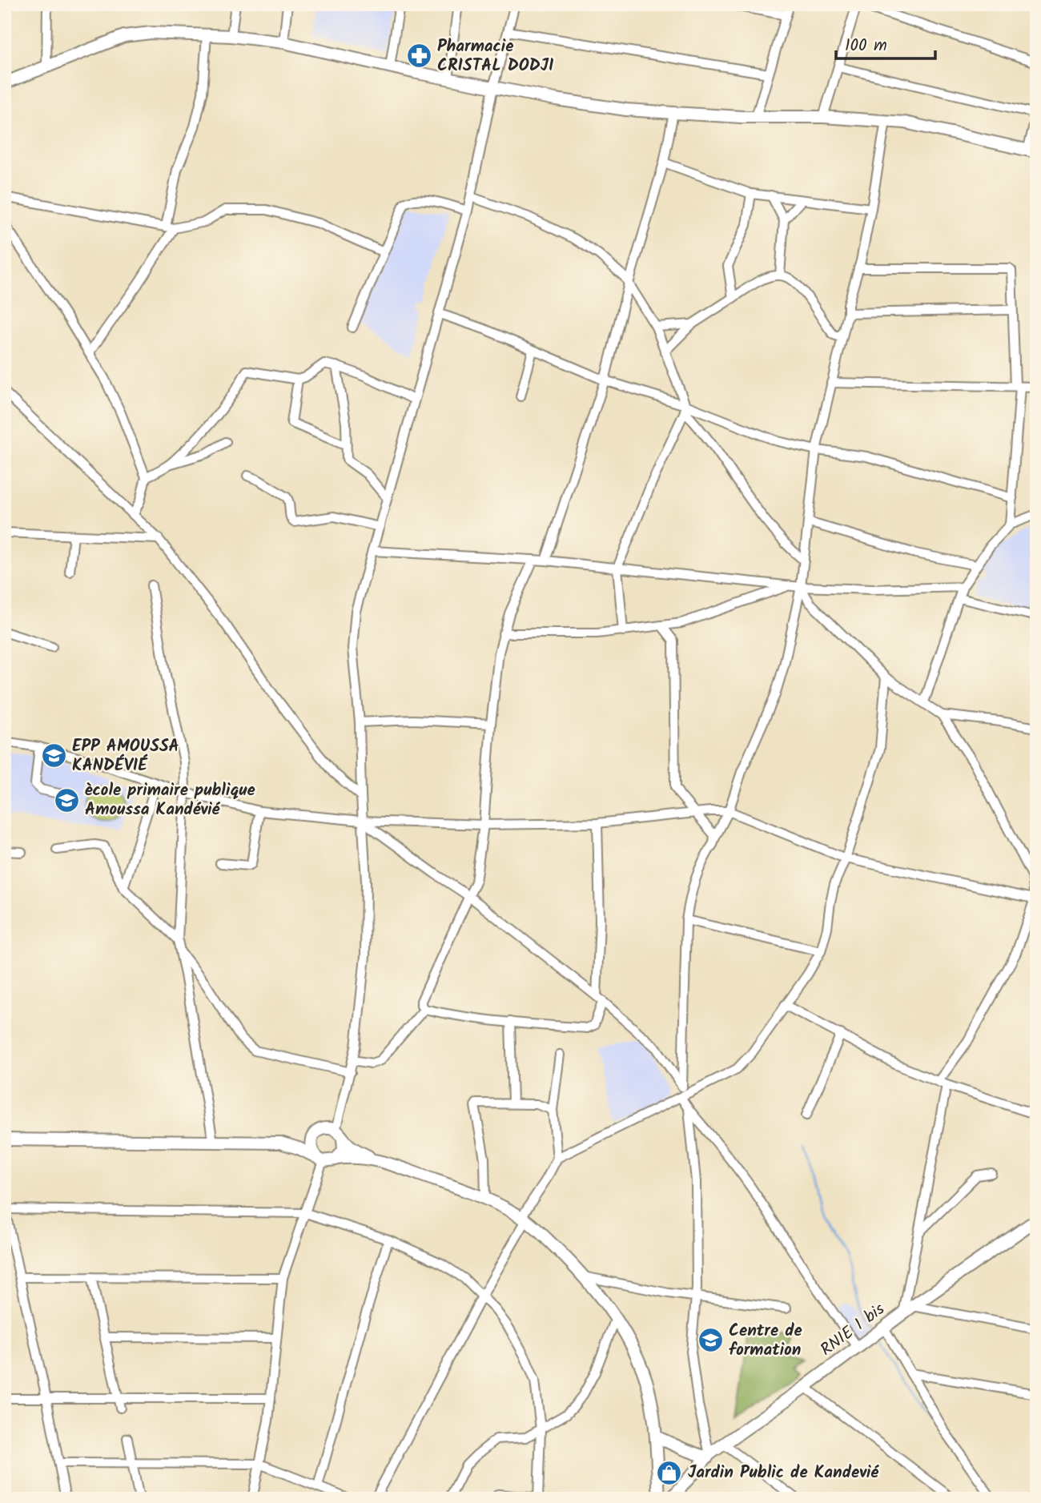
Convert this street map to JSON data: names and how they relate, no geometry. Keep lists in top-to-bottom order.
{
  "streets": {
    "main road": ["RNIE 1 bis"]
  },
  "places": {
    "pharmacy": ["Pharmacie CRISTAL DODJI"],
    "school or university": ["EPP AMOUSSA KANDÉVIÉ", "ècole primaire publique Amoussa Kandévié", "Centre de formation"],
    "shop": ["Jardin Public de Kandevié"]
  },
  "scale_bar": "100 m"
}
